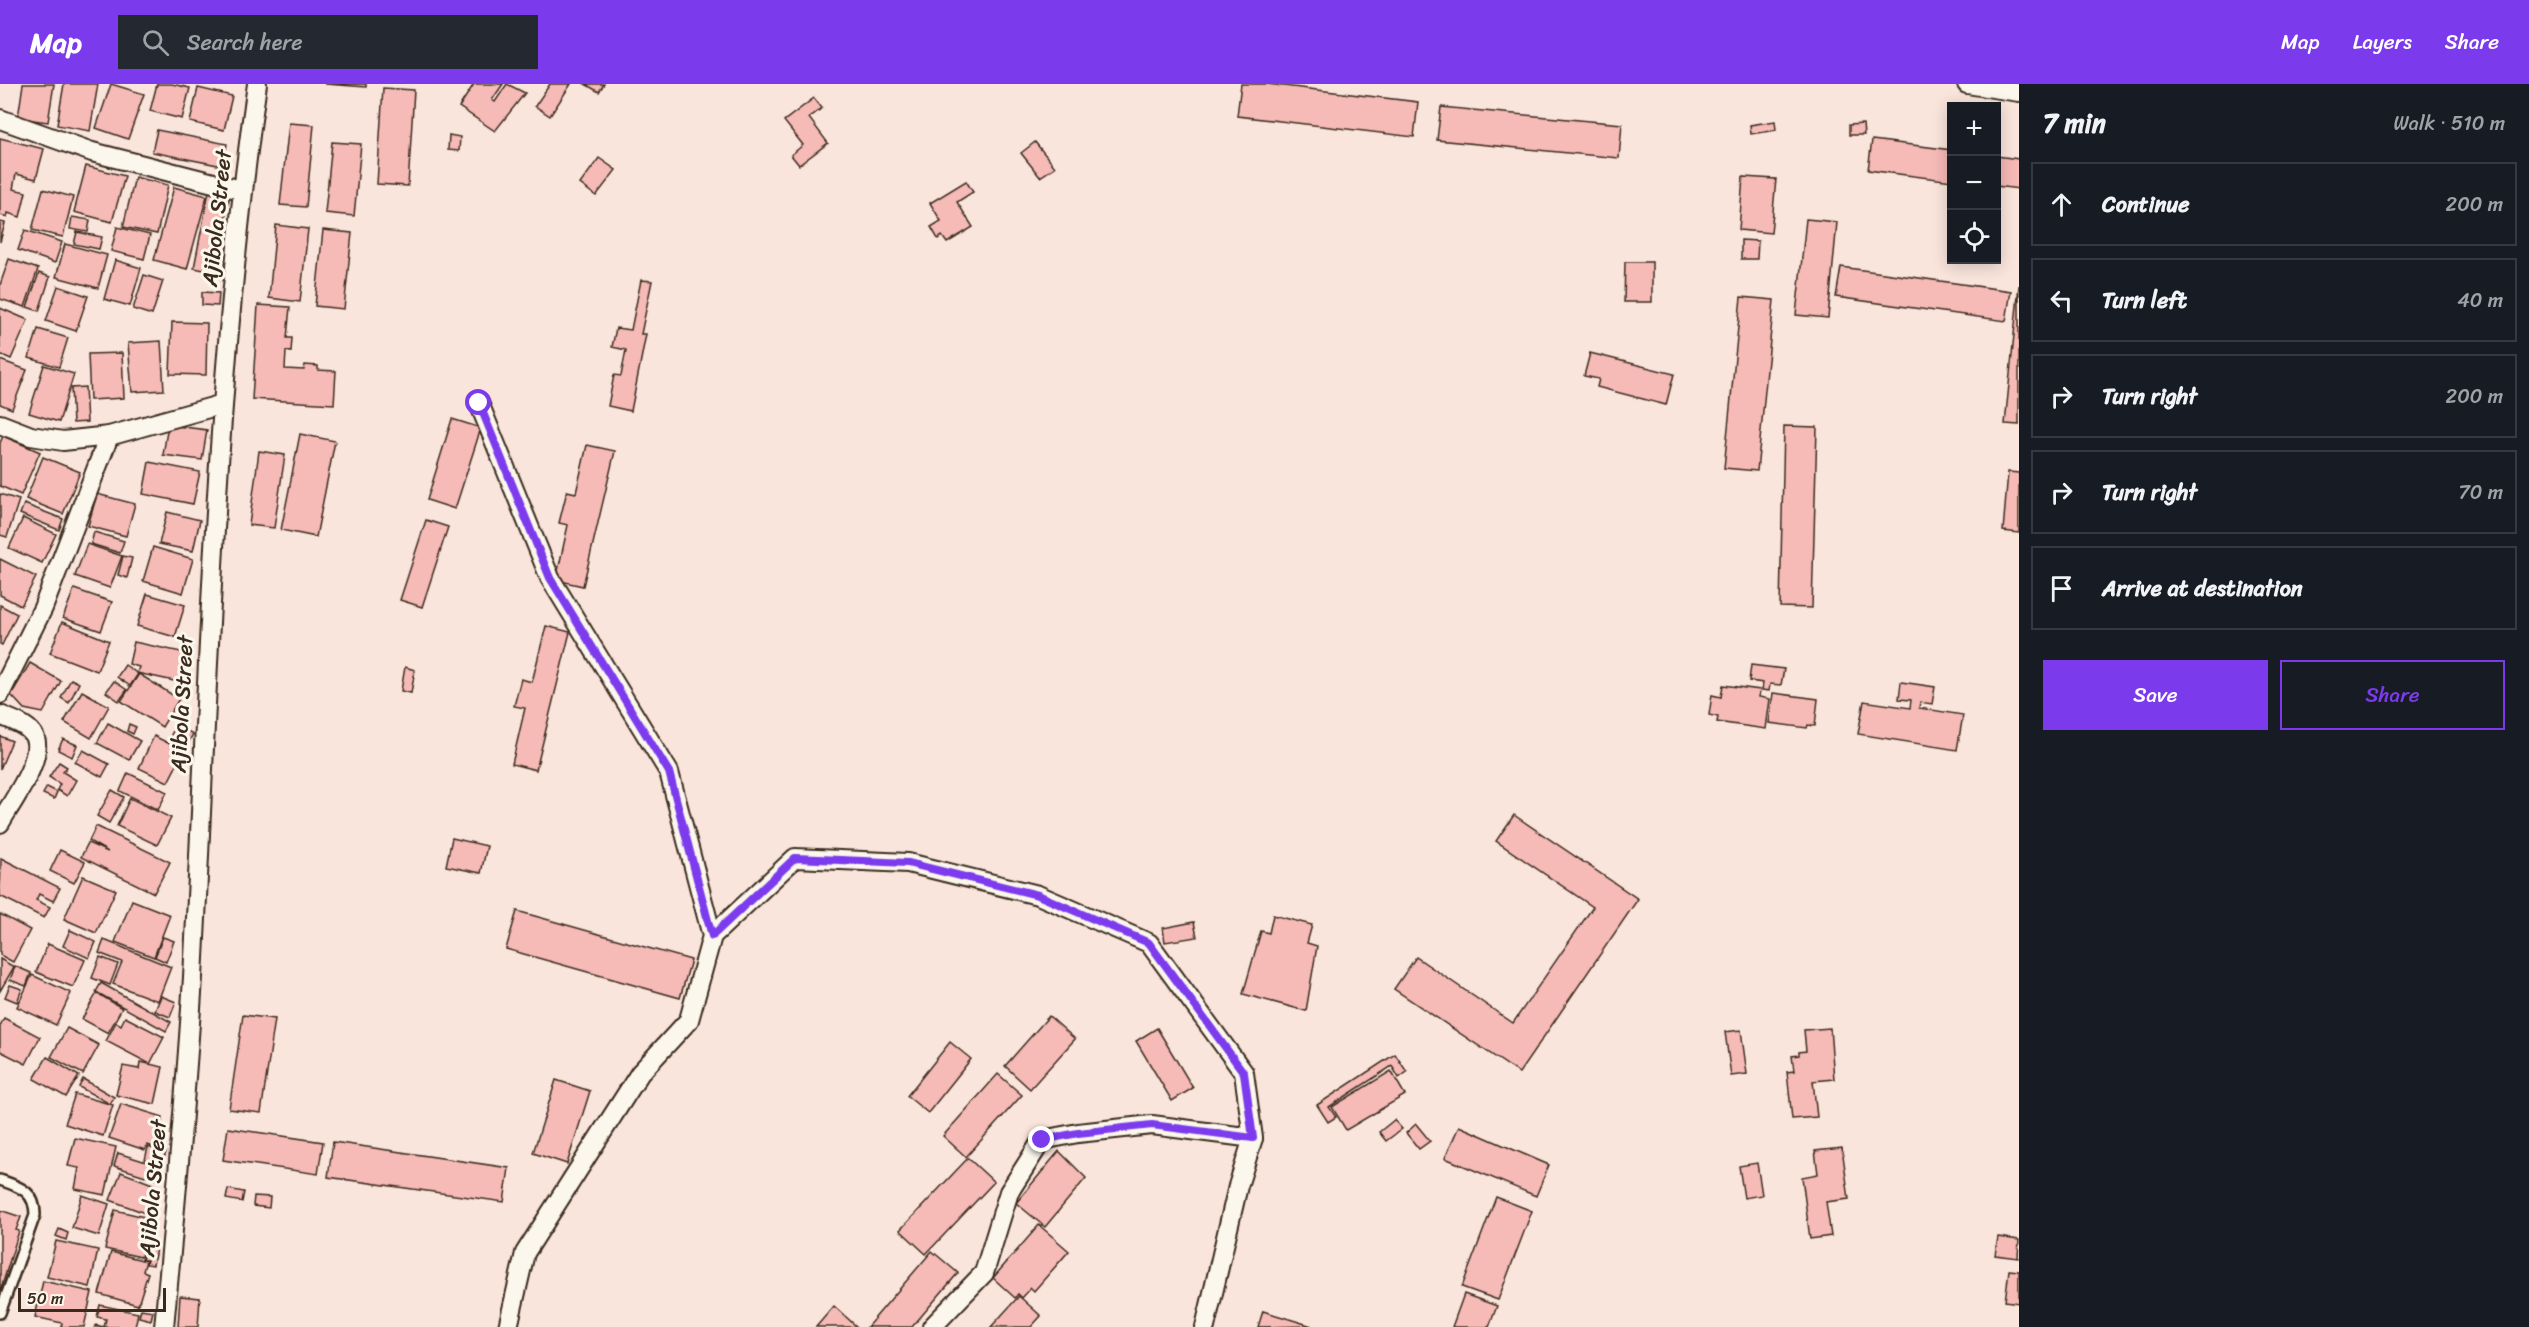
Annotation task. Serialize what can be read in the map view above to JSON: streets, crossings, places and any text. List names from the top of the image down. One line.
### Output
{"streets":{"street":["Ajibola Street"]},"scale_bar":"50 m","page":{"header":"Map","search":"Search here","nav":["Map","Layers","Share"],"heading":["7 min","Walk · 510 m"],"map_buttons":["+","−"],"list":[["Continue","200 m"],["Turn left","40 m"],["Turn right","200 m"],["Turn right","70 m"],"Arrive at destination"],"buttons":["Save","Share"],"scale":"50 m"}}
